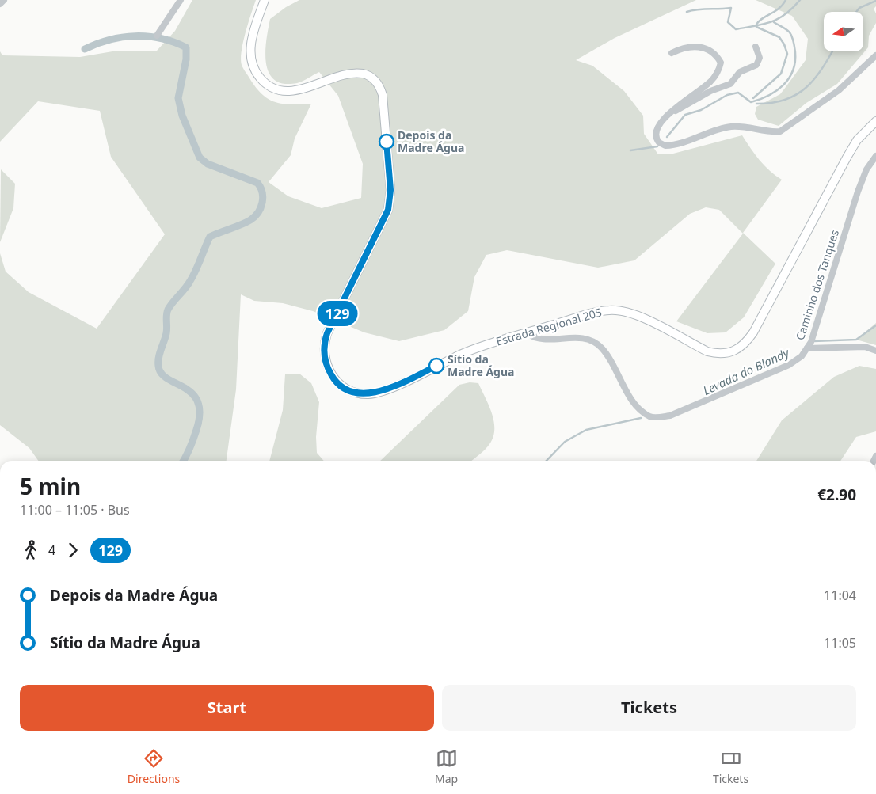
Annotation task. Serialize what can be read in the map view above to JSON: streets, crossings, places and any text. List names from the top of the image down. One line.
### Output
{"streets":{"main road":["Estrada Regional 205"],"street":["Caminho dos Tanques"]},"crossings":[["Caminho dos Tanques","Estrada Regional 205"]],"water":["Levada do Blandy"],"places":["Depois da Madre Água","Sítio da Madre Água"],"lines":["bus line 129"],"north":"left","page":{"on_map":"129","heading":["5 min","11:00 – 11:05 · Bus","€2.90"],"legs":["4","129"],"list":[{"name":"Depois da Madre Água","value":"11:04"},{"name":"Sítio da Madre Água","value":"11:05"}],"buttons":["Start","Tickets"],"tabs":["Directions","Map","Tickets"]}}
